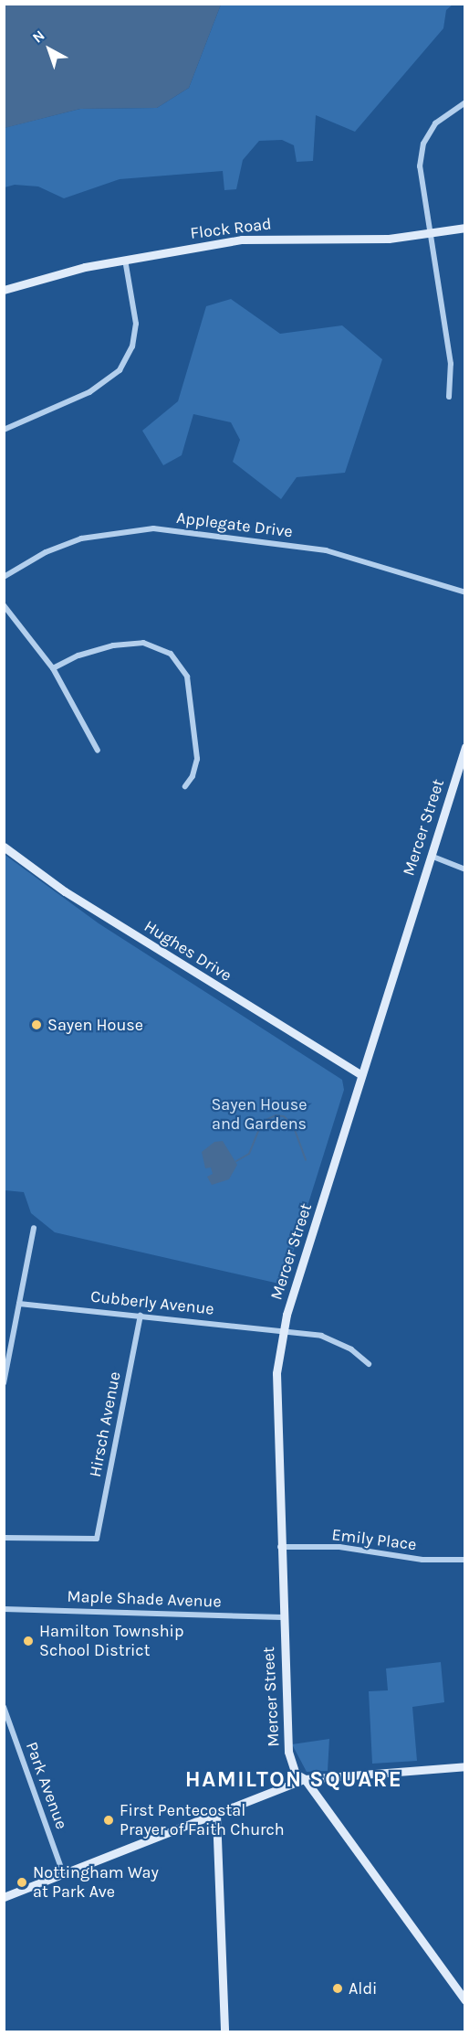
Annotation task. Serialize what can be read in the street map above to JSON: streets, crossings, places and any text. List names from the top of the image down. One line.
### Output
{"streets":{"street":["Flock Road","Applegate Drive","Mercer Street","Hughes Drive","Cubberly Avenue","Hirsch Avenue","Emily Place","Maple Shade Avenue","Park Avenue"]},"crossings":[["Mercer Street","Hughes Drive"],["Mercer Street","Cubberly Avenue"],["Mercer Street","Emily Place"],["Mercer Street","Maple Shade Avenue"],["Cubberly Avenue","Hirsch Avenue"]],"districts":["HAMILTON SQUARE"],"parks":["Sayen House and Gardens"],"places":["Sayen House","Hamilton Township School District","First Pentecostal Prayer of Faith Church","Nottingham Way at Park Ave","Aldi"],"north":"top left"}
